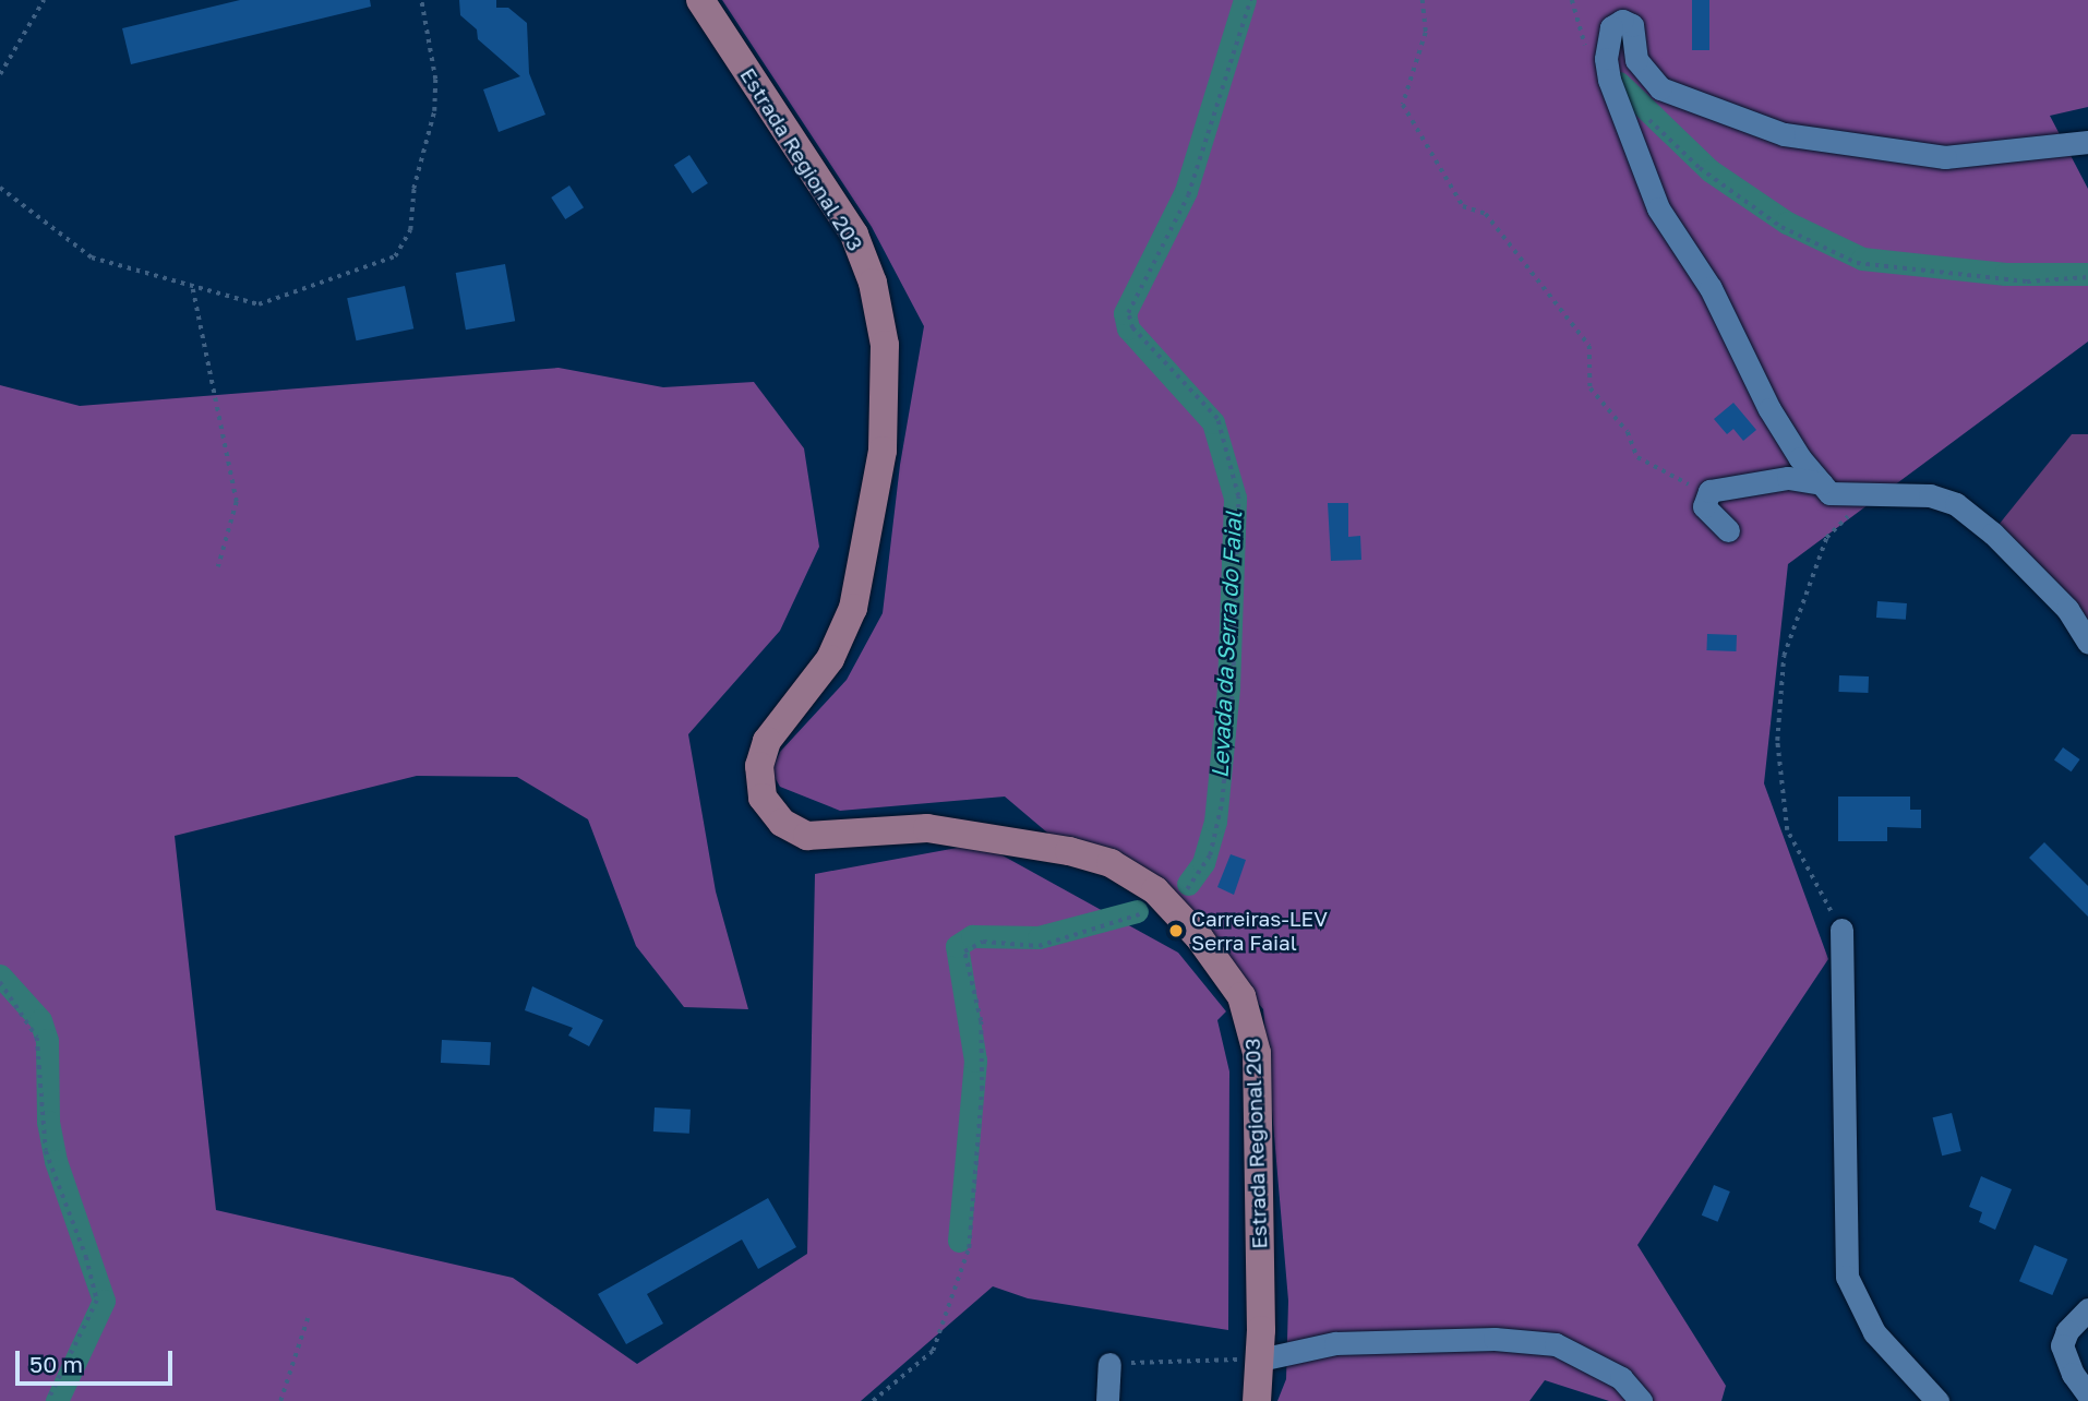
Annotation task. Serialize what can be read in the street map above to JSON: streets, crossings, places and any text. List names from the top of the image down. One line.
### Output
{"streets":{"main road":["Estrada Regional 203"]},"water":["Levada da Serra do Faial"],"places":["Carreiras-LEV Serra Faial"],"scale_bar":"50 m"}
